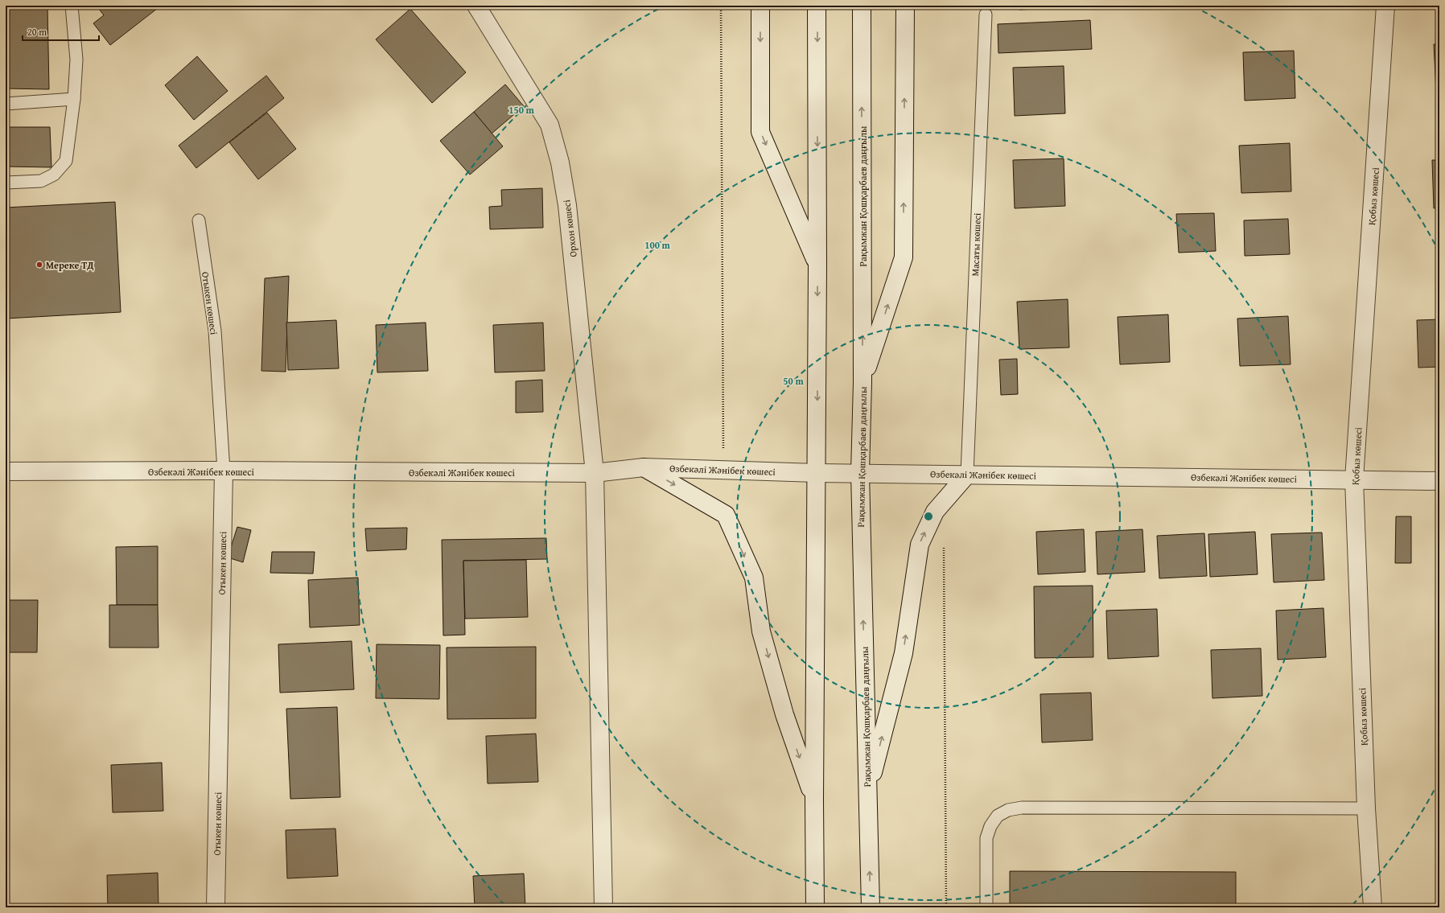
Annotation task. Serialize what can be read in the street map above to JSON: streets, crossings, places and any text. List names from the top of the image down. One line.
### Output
{"streets":{"street":["Рақымжан Қошқарбаев даңғылы","Қобыз көшесі","Орхон көшесі","Отыкен көшесі","Өзбекәлі Жәнібек көшесі"],"lane":["Масаты көшесі"]},"crossings":[["Рақымжан Қошқарбаев даңғылы","Өзбекәлі Жәнібек көшесі"],["Қобыз көшесі","Өзбекәлі Жәнібек көшесі"],["Орхон көшесі","Өзбекәлі Жәнібек көшесі"],["Масаты көшесі","Өзбекәлі Жәнібек көшесі"],["Отыкен көшесі","Өзбекәлі Жәнібек көшесі"]],"places":["Мереке ТД"],"scale_bar":"20 m","rings":["150 m","100 m","50 m"]}
